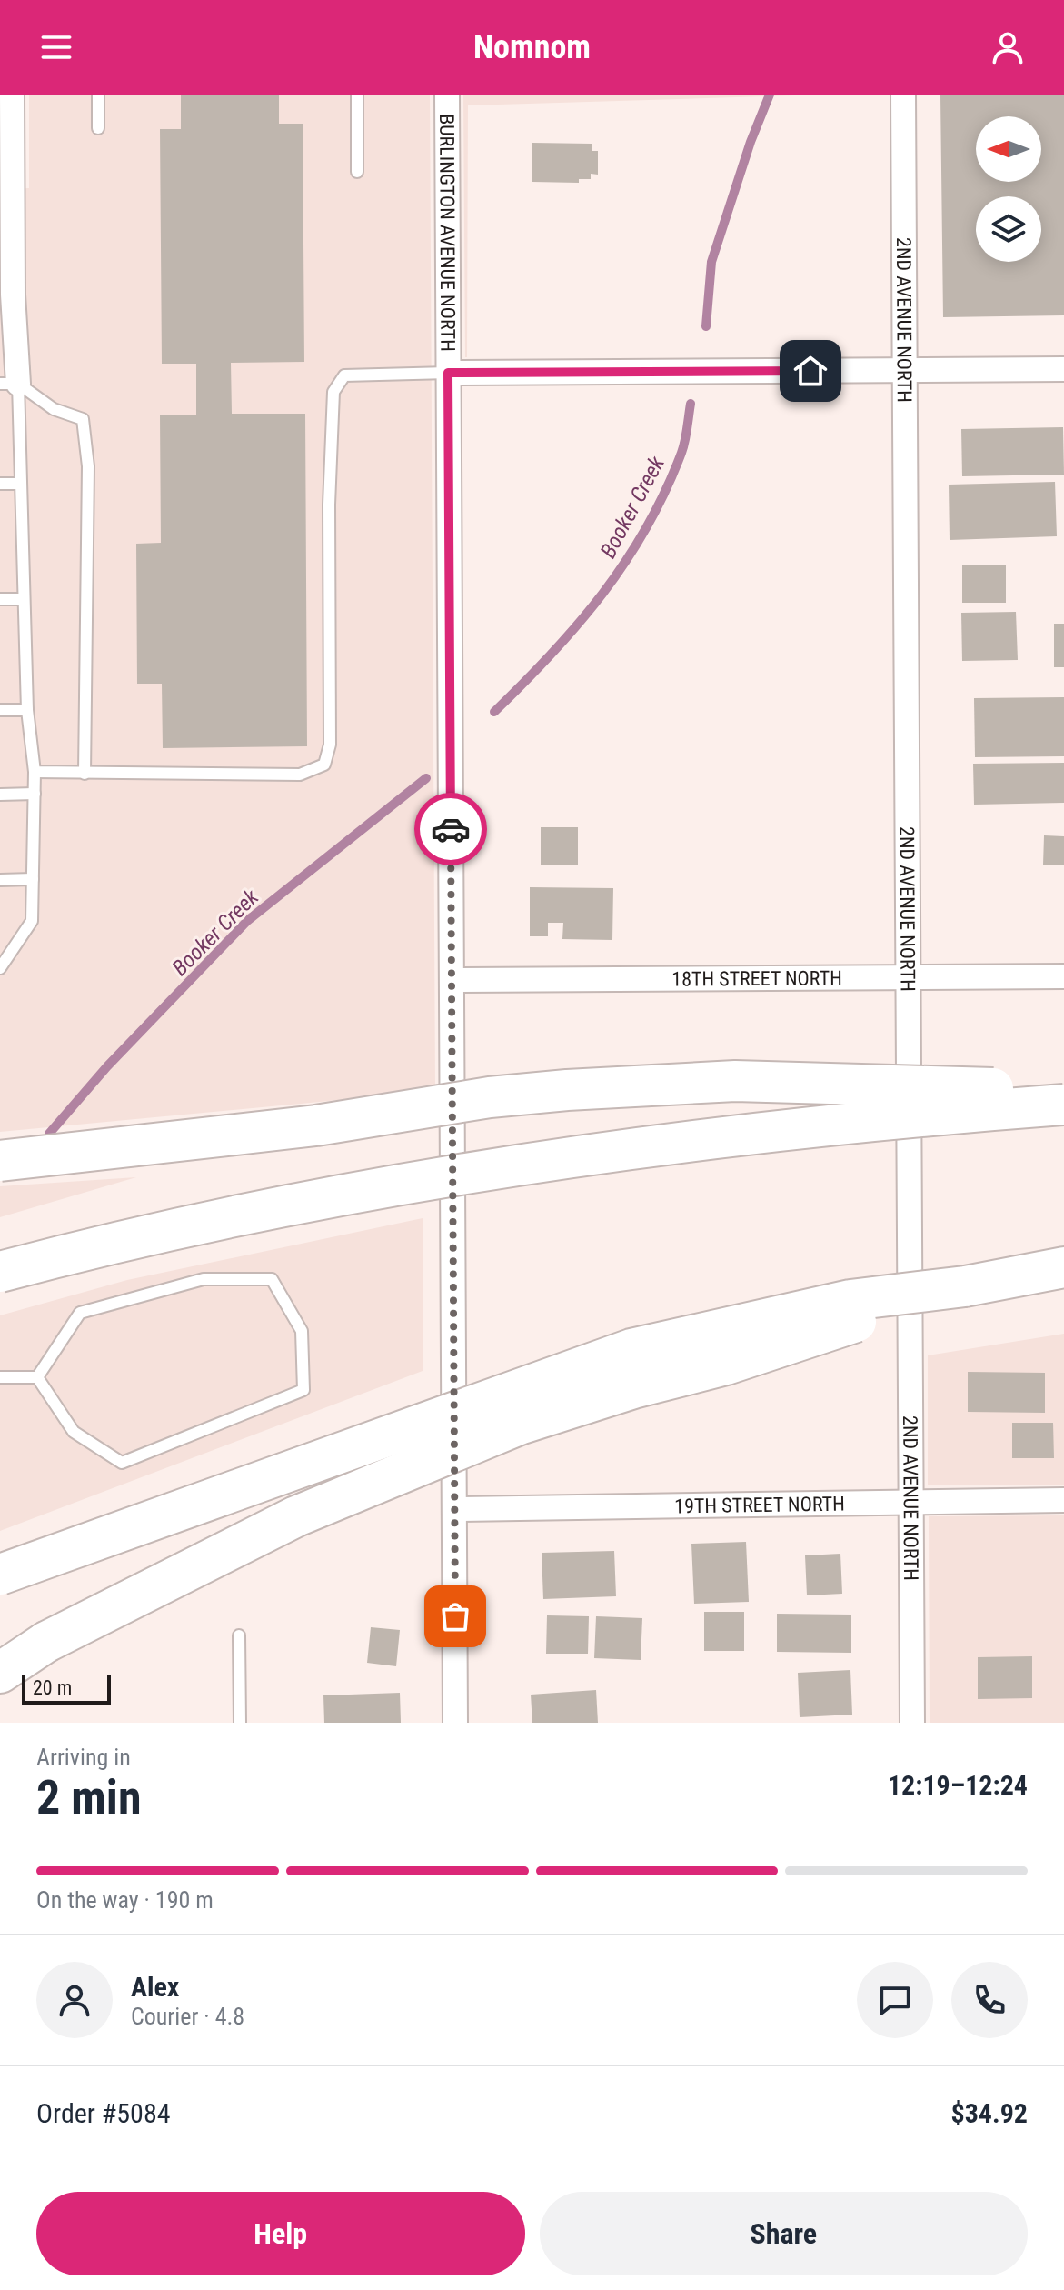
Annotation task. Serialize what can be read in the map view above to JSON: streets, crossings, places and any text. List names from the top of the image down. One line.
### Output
{"streets":{"street":["BURLINGTON AVENUE NORTH","2ND AVENUE NORTH","18TH STREET NORTH","19TH STREET NORTH"]},"crossings":[["BURLINGTON AVENUE NORTH","18TH STREET NORTH"],["BURLINGTON AVENUE NORTH","19TH STREET NORTH"],["2ND AVENUE NORTH","18TH STREET NORTH"],["2ND AVENUE NORTH","19TH STREET NORTH"]],"water":["Booker Creek"],"scale_bar":"20 m","north":"left","page":{"header":"Nomnom","scale":"20 m","heading":["2 min","Arriving in","12:19–12:24"],"panel":["Alex","Courier · 4.8","Order #5084","$34.92"],"bar":"On the way · 190 m","buttons":["Help","Share"]}}
